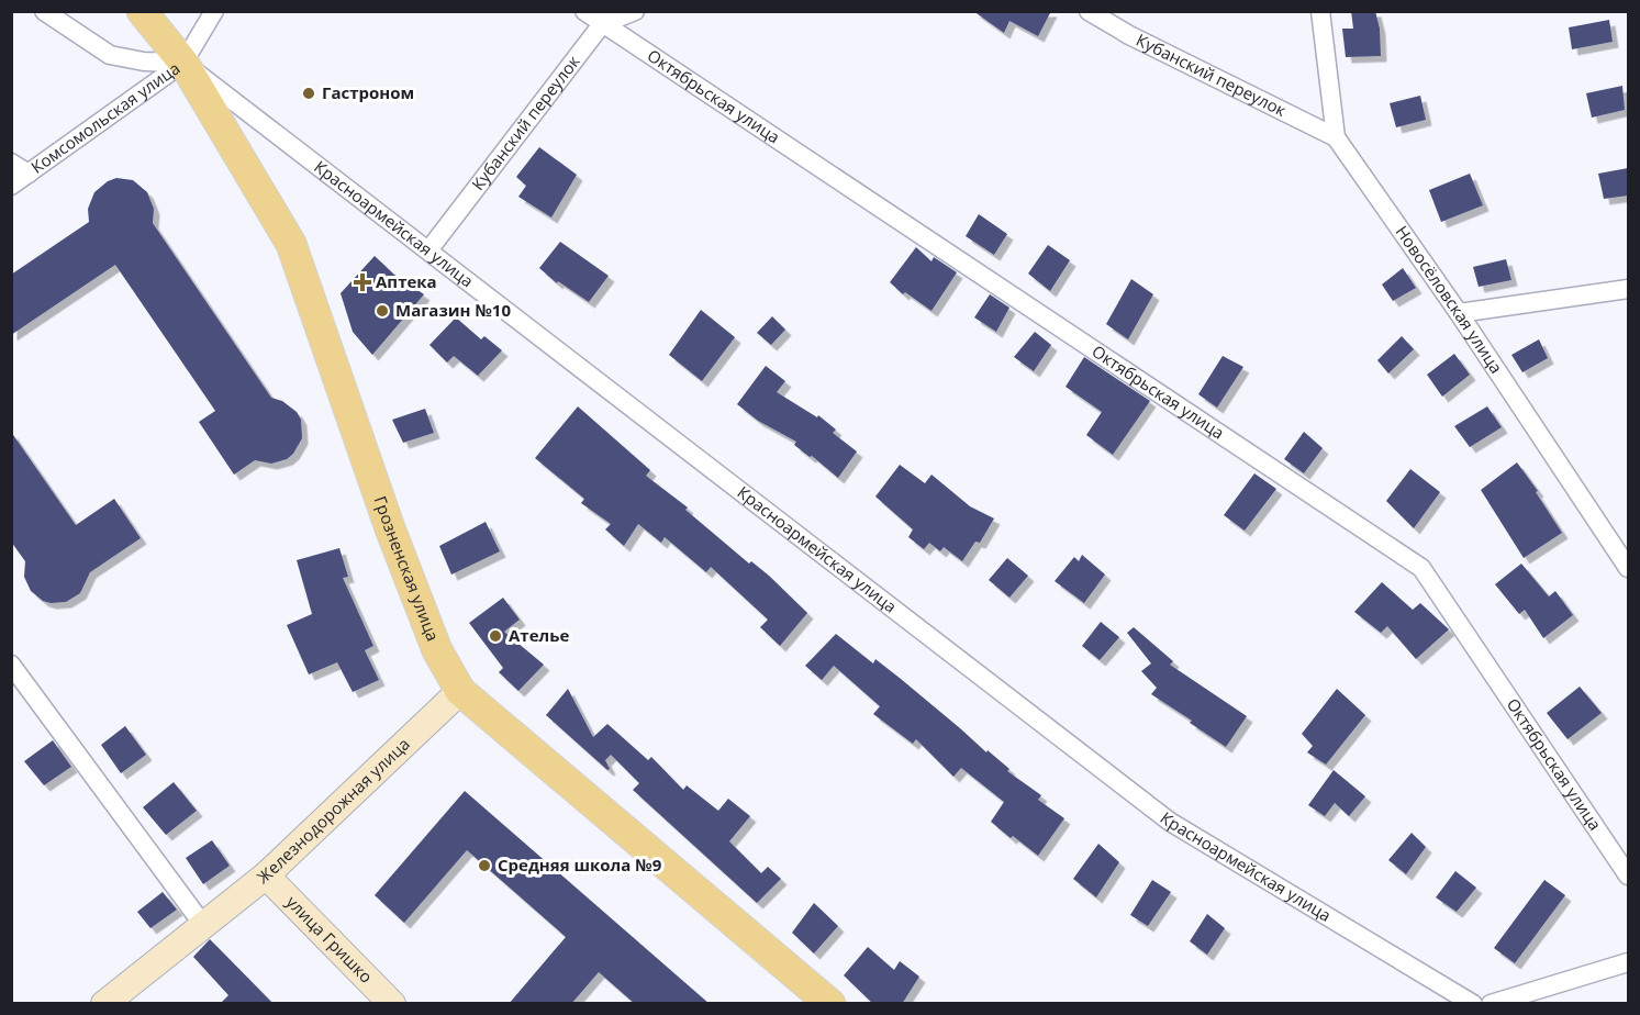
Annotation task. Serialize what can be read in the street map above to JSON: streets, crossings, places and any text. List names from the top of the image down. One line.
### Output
{"streets":{"main road":["Грозненская улица"],"street":["Кубанский переулок","Октябрьская улица","Комсомольская улица","Красноармейская улица","Новосёловская улица","Железнодорожная улица","улица Гришко"]},"crossings":[["Кубанский переулок","Октябрьская улица"],["Кубанский переулок","Красноармейская улица"],["Кубанский переулок","Новосёловская улица"],["Комсомольская улица","Красноармейская улица"],["Комсомольская улица","Грозненская улица"],["Красноармейская улица","Грозненская улица"],["Грозненская улица","Железнодорожная улица"],["Железнодорожная улица","улица Гришко"]],"places":{"other":["Гастроном","Магазин №10","Ателье","Средняя школа №9"],"health":["Аптека"]}}
